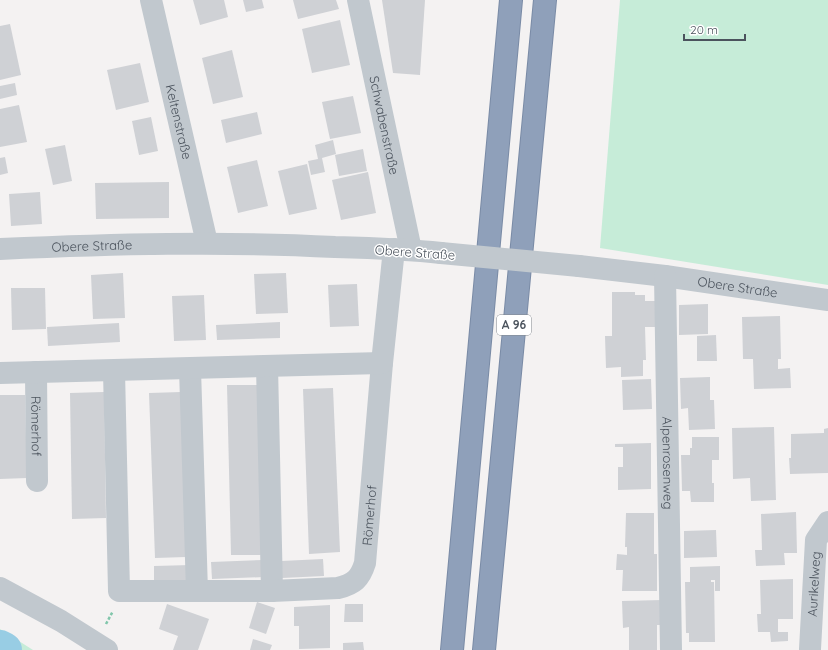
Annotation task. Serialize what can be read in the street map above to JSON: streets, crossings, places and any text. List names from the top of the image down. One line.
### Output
{"streets":{"highway":["A 96"],"street":["Keltenstraße","Schwabenstraße","Obere Straße","Römerhof","Alpenrosenweg","Aurikelweg"]},"crossings":[["Keltenstraße","Obere Straße"],["Schwabenstraße","Obere Straße"],["Schwabenstraße","Römerhof"],["Obere Straße","Römerhof"],["Obere Straße","Alpenrosenweg"]],"scale_bar":"20 m"}
